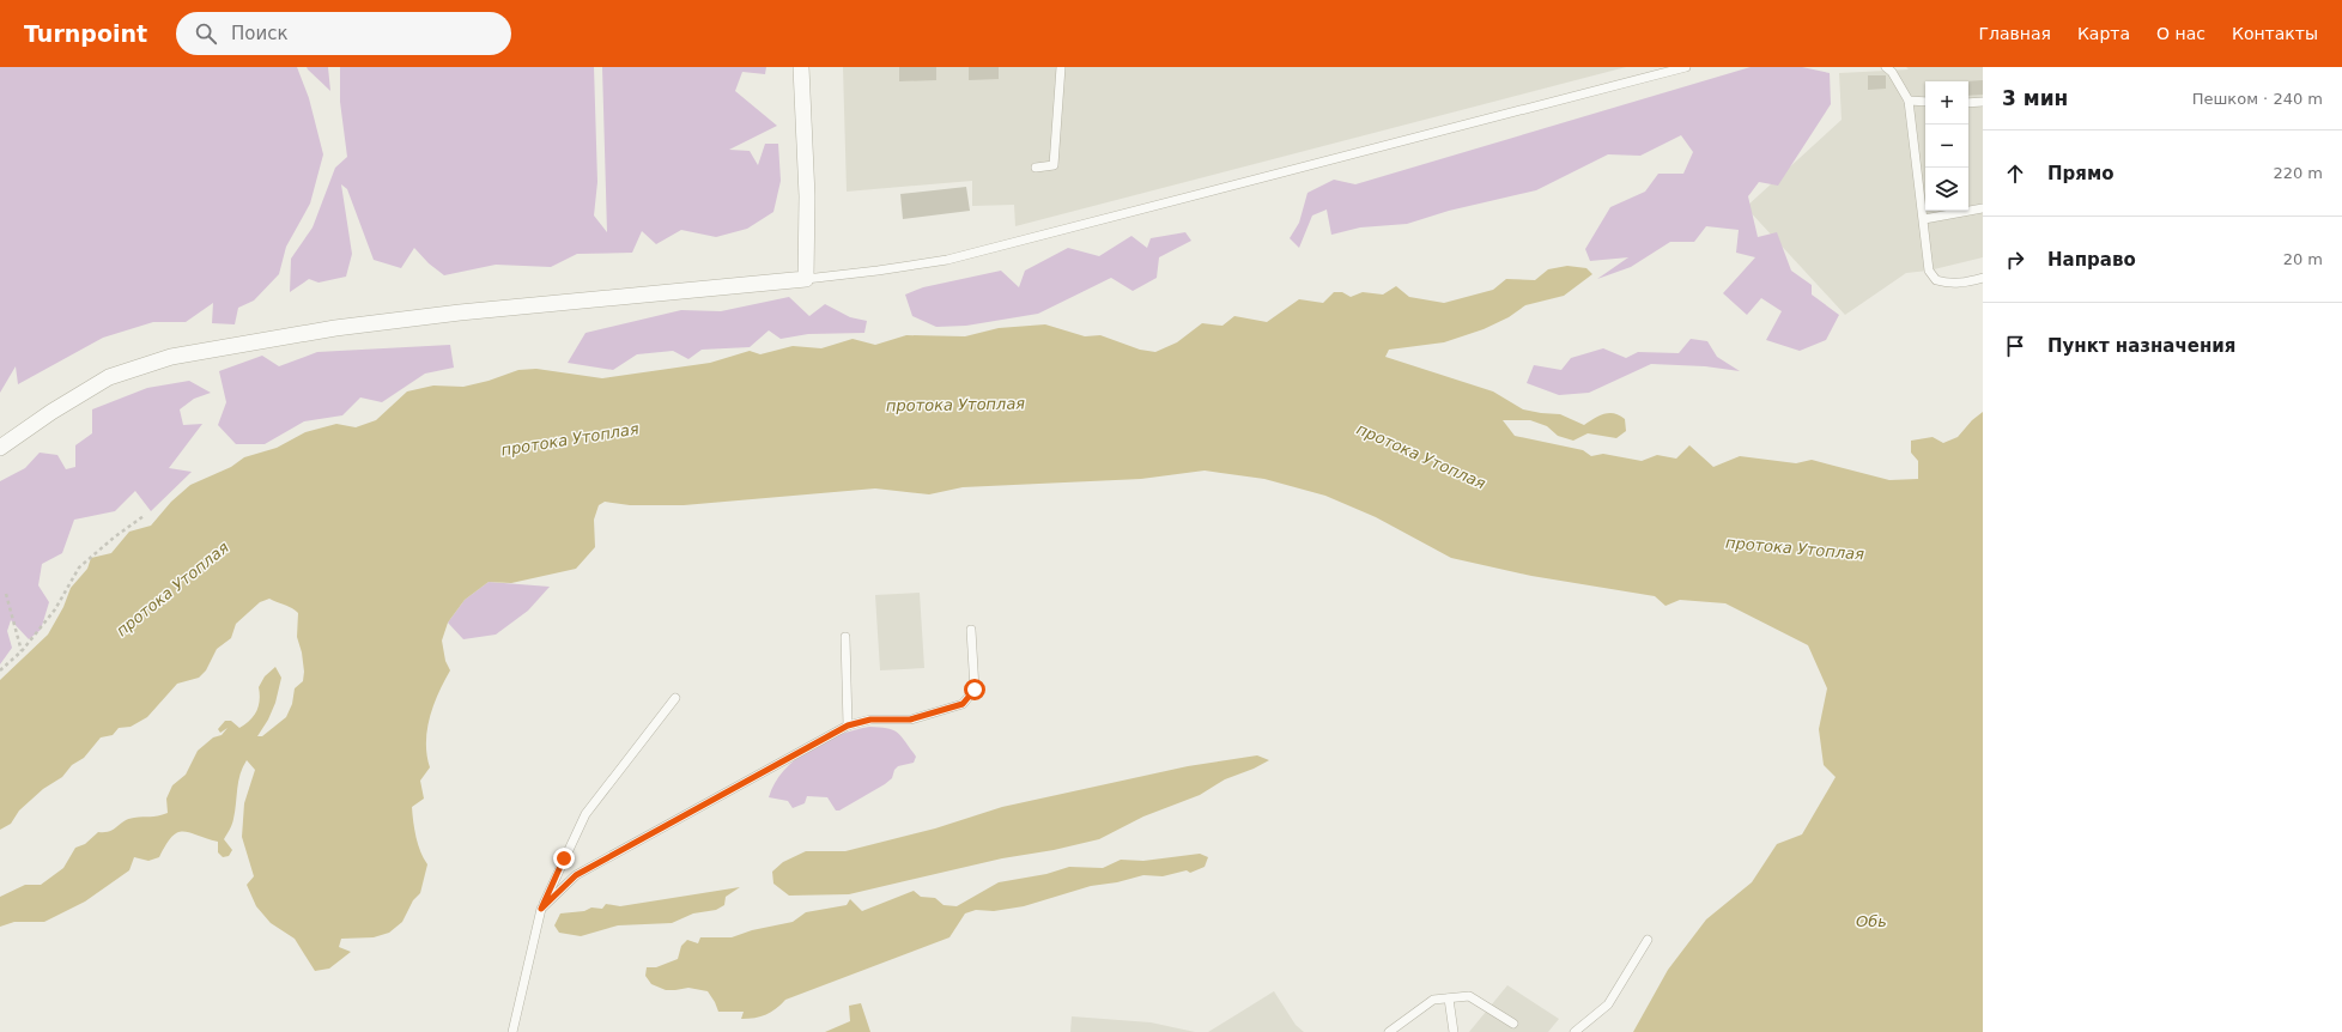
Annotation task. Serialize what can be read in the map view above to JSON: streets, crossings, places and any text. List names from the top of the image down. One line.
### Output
{"water":["протока Утоплая","Обь"],"page":{"header":"Turnpoint","search":"Поиск","nav":["Главная","Карта","О нас","Контакты"],"heading":["3 мин","Пешком · 240 m"],"map_buttons":["+","−"],"list":[["Прямо","220 m"],["Направо","20 m"],"Пункт назначения"]}}
